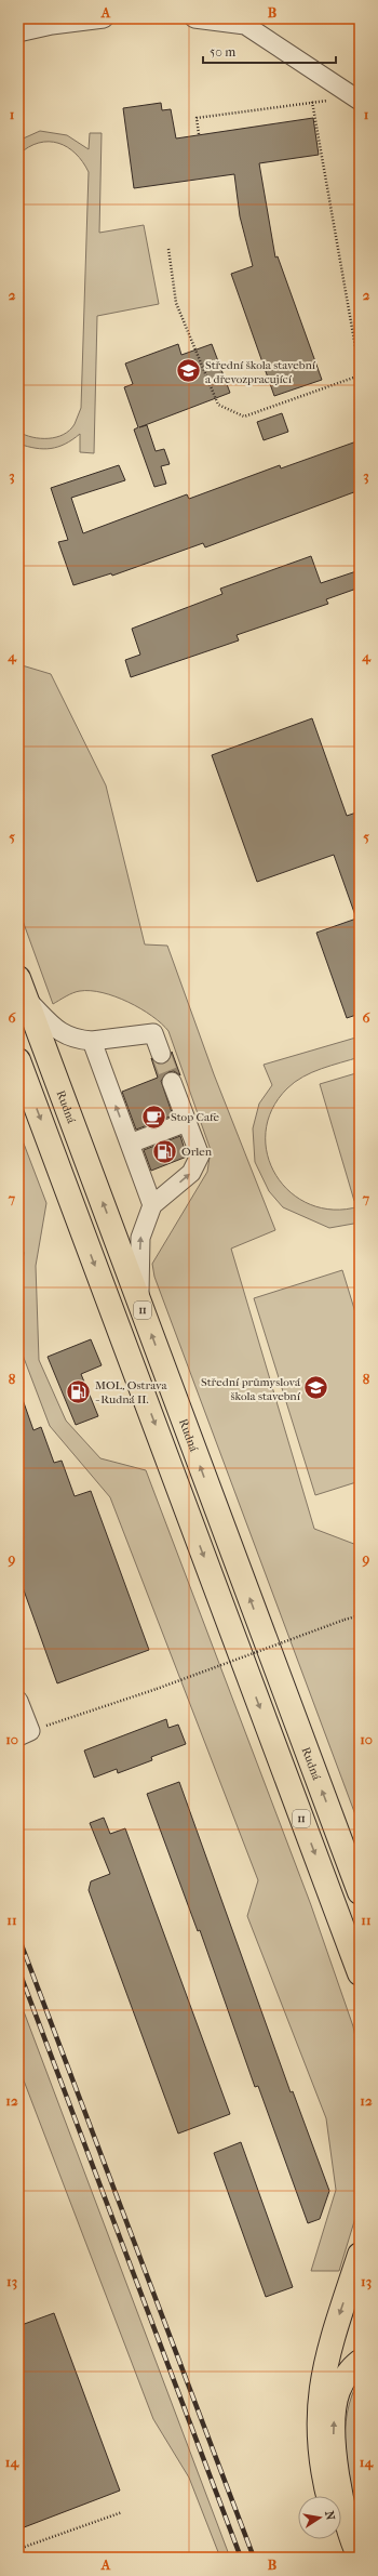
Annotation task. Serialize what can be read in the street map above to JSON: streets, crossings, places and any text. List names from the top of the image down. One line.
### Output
{"streets":{"highway":["Rudná","11"]},"places":{"school or university":["Střední škola stavební a dřevozpracující","Střední průmyslová škola stavební"],"cafe":["Stop Cafe"],"fuel station":["Orlen","MOL, Ostrava - Rudná II."]},"scale_bar":"50 m","north":"right","grid":{"columns":["A","B"],"rows":["1","2","3","4","5","6","7","8","9","10","11","12","13","14"]}}
